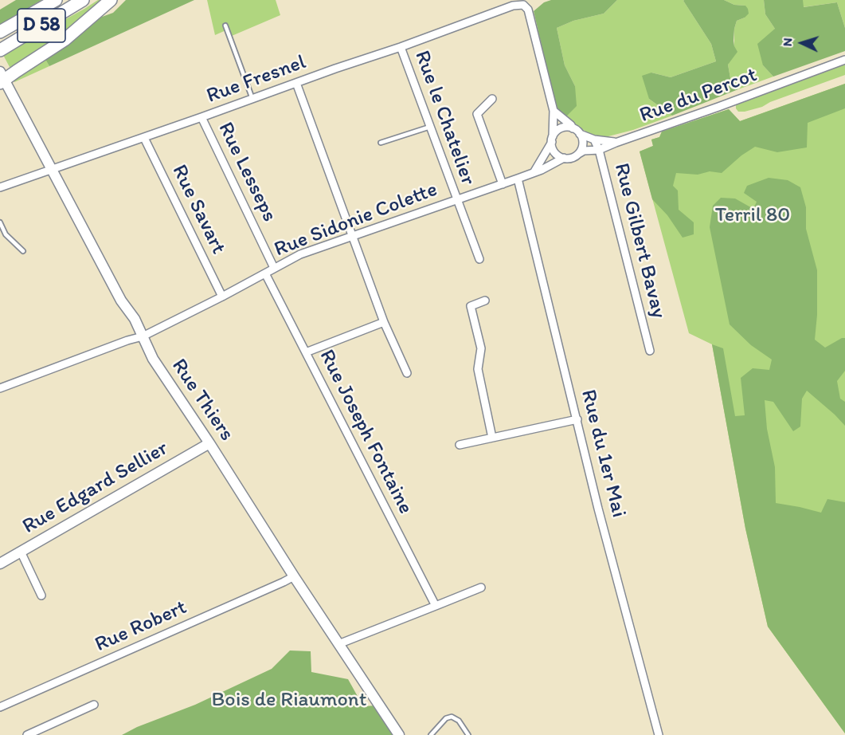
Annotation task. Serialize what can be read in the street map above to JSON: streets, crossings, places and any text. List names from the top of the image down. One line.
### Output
{"streets":{"highway":["D 58"],"street":["Rue Fresnel","Rue du Percot","Rue le Chatelier","Rue Lesseps","Rue Savart","Rue Sidonie Colette","Rue Gilbert Bavay","Rue Thiers","Rue Joseph Fontaine","Rue du 1er Mai","Rue Edgard Sellier","Rue Robert"]},"crossings":[["Rue Fresnel","Rue le Chatelier"],["Rue Fresnel","Rue Lesseps"],["Rue Fresnel","Rue Savart"],["Rue Fresnel","Rue Thiers"],["Rue du Percot","Rue Sidonie Colette"],["Rue du Percot","Rue Gilbert Bavay"],["Rue le Chatelier","Rue Sidonie Colette"],["Rue Lesseps","Rue Sidonie Colette"],["Rue Savart","Rue Sidonie Colette"],["Rue Sidonie Colette","Rue Thiers"],["Rue Sidonie Colette","Rue Joseph Fontaine"],["Rue Sidonie Colette","Rue du 1er Mai"],["Rue Thiers","Rue Edgard Sellier"],["Rue Thiers","Rue Robert"]],"parks":["Terril 80","Bois de Riaumont"],"north":"left"}
